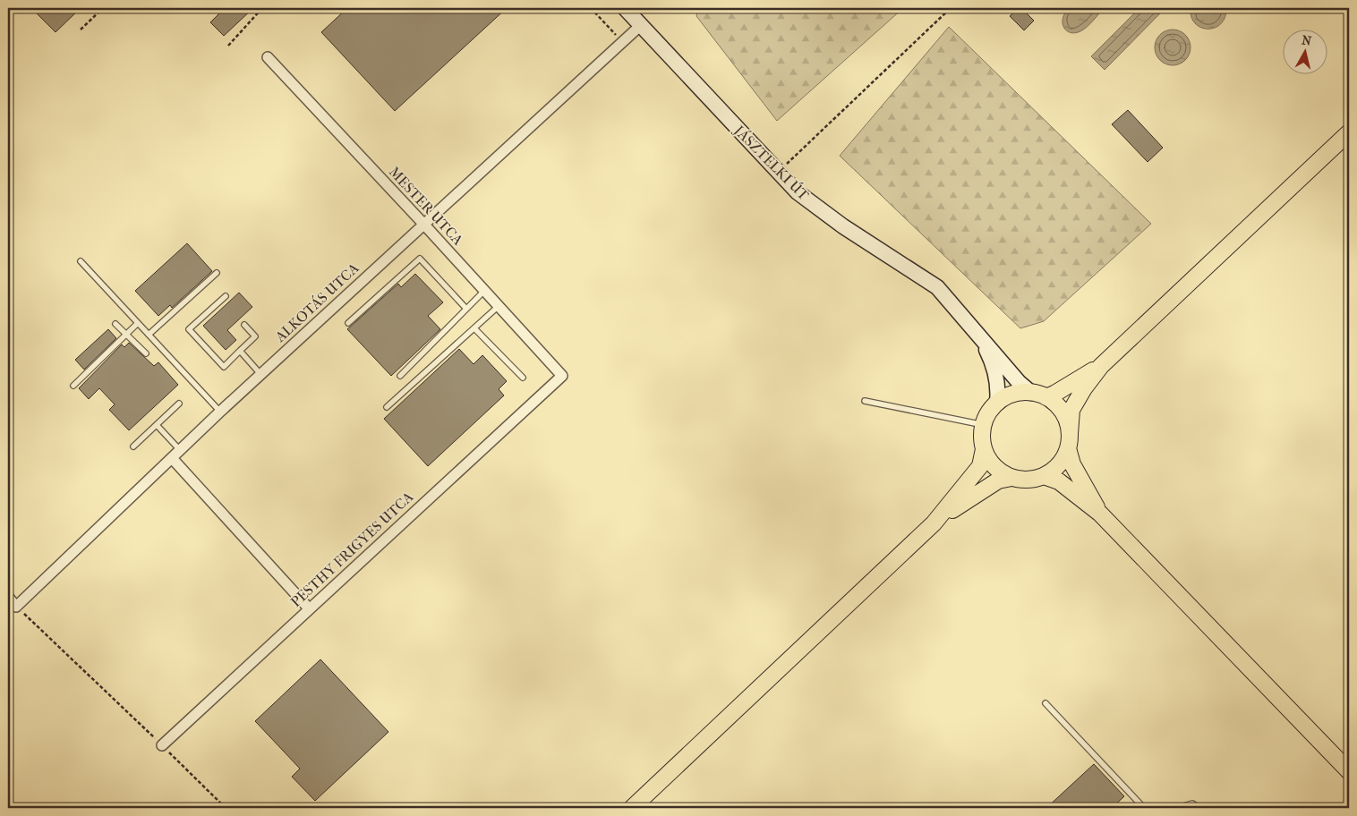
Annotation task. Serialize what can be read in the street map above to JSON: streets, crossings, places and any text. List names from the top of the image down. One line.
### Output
{"streets":{"street":["JÁSZTELKI ÚT","MESTER UTCA","ALKOTÁS UTCA","PESTHY FRIGYES UTCA"]},"crossings":[["JÁSZTELKI ÚT","ALKOTÁS UTCA"],["MESTER UTCA","ALKOTÁS UTCA"],["MESTER UTCA","PESTHY FRIGYES UTCA"]],"north":"top"}
